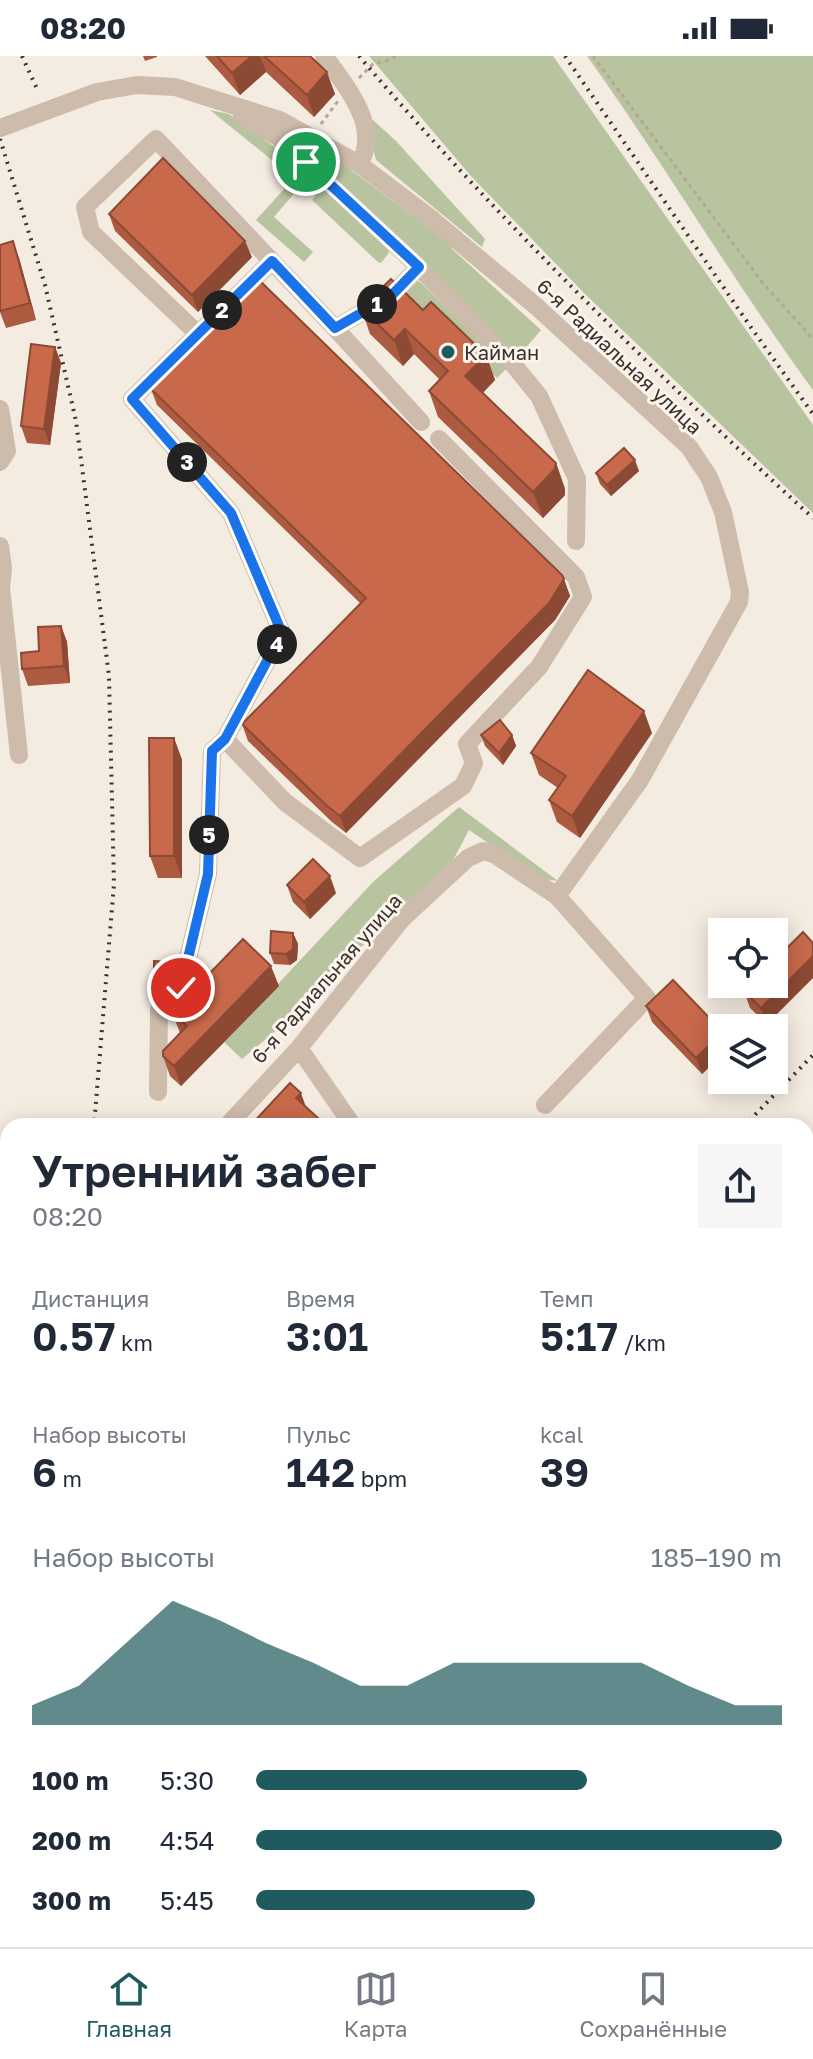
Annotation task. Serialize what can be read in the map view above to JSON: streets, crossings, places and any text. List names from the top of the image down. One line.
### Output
{"streets":{"street":["6-я Радиальная улица"]},"places":["Кайман"],"page":{"status":"08:20","pins":["1","2","3","4","5"],"heading":["Утренний забег","08:20"],"stats":[["Дистанция","0.57 km"],["Время","3:01"],["Темп","5:17 /km"],["Набор высоты","6 m"],["Пульс","142 bpm"],["kcal","39"]],"chart":["Набор высоты","185–190 m"],"list":[{"name":"100 m","note":"5:30"},{"name":"200 m","note":"4:54"},{"name":"300 m","note":"5:45"}],"tabs":["Главная","Карта","Сохранённые"]}}
